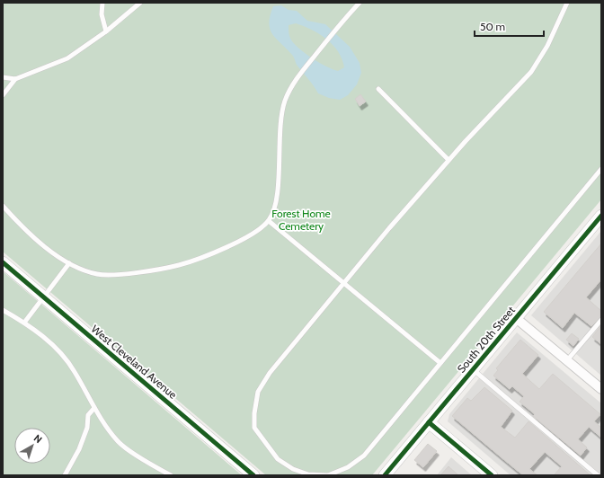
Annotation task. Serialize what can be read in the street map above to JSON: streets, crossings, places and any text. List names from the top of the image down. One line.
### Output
{"streets":{"street":["South 20th Street","West Cleveland Avenue"]},"parks":["Forest Home Cemetery"],"scale_bar":"50 m","north":"top right"}
